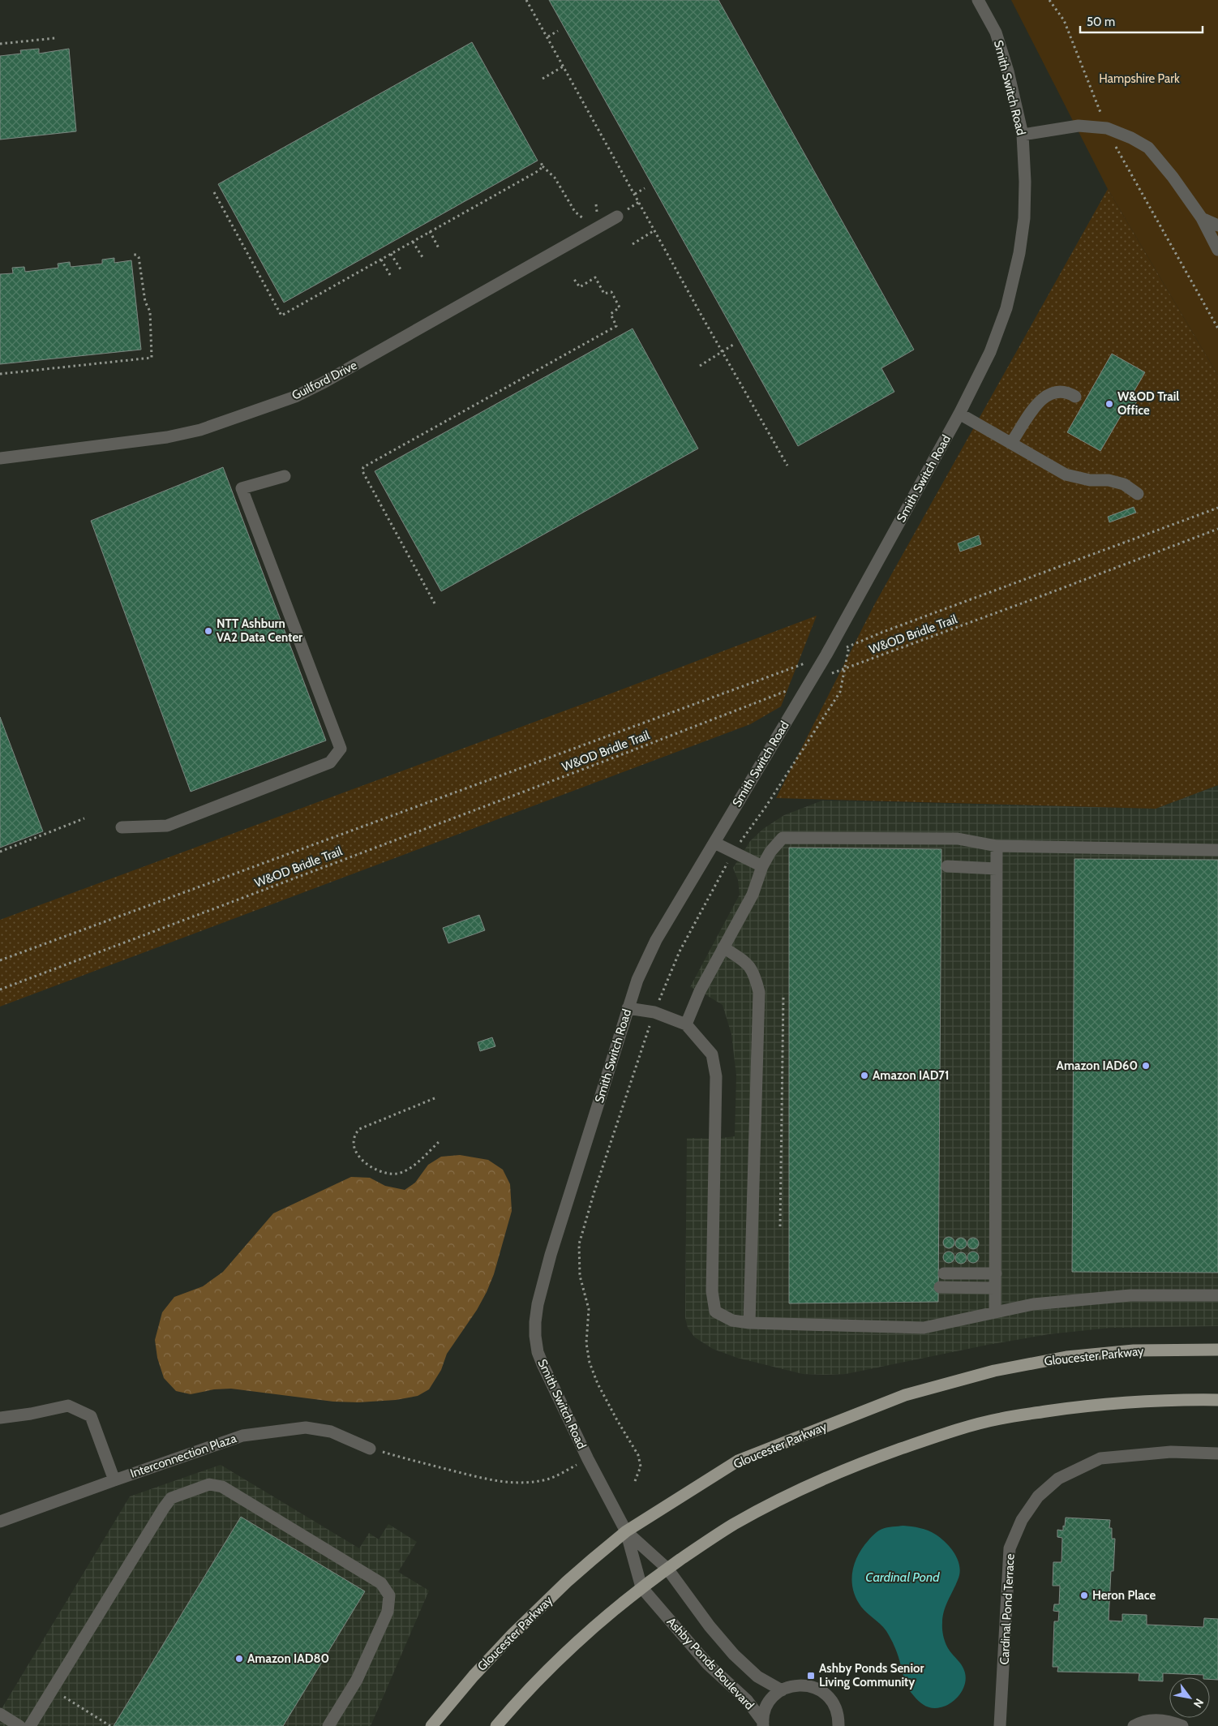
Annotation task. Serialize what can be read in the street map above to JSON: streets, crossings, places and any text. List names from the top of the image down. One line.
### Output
{"streets":{"main road":["Gloucester Parkway"],"street":["Smith Switch Road","Guilford Drive","Interconnection Plaza","Cardinal Pond Terrace","Ashby Ponds Boulevard"],"path":["W&OD Bridle Trail"]},"crossings":[["Smith Switch Road","W&OD Bridle Trail"],["Smith Switch Road","Gloucester Parkway"],["Smith Switch Road","Ashby Ponds Boulevard"]],"water":["Cardinal Pond"],"parks":["Hampshire Park"],"places":{"other":["W&OD Trail Office","NTT Ashburn VA2 Data Center","Amazon IAD60","Amazon IAD71","Heron Place","Amazon IAD80"],"transit":["Ashby Ponds Senior Living Community"]},"scale_bar":"50 m","north":"bottom right"}
